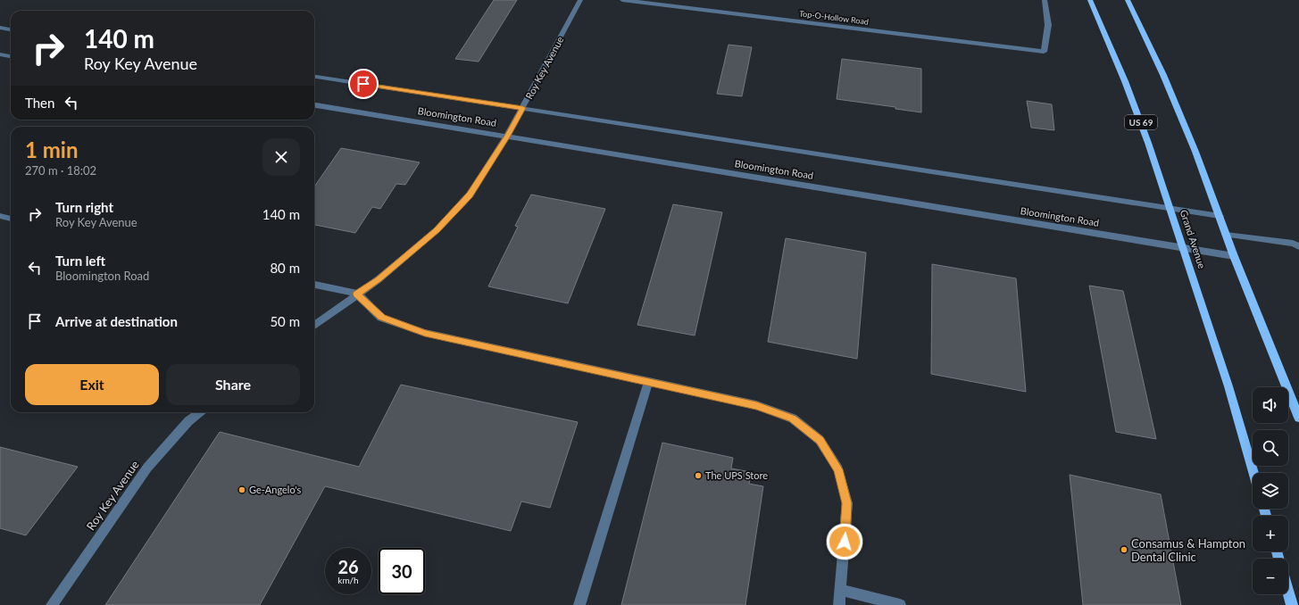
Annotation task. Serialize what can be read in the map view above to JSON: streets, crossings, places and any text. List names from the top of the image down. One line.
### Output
{"streets":{"main road":["US 69","Grand Avenue"],"street":["Top-O-Hollow Road","Roy Key Avenue","Bloomington Road"]},"crossings":[["Roy Key Avenue","Bloomington Road"],["Bloomington Road","Grand Avenue"]],"places":["The UPS Store","Ge-Angelo's","Consamus & Hampton Dental Clinic"],"page":{"turn":["140 m","Roy Key Avenue"],"then":"Then","heading":["1 min","270 m · 18:02"],"list":[{"name":"Turn right","note":"Roy Key Avenue","value":"140 m"},{"name":"Turn left","note":"Bloomington Road","value":"80 m"},{"name":"Arrive at destination","value":"50 m"}],"buttons":["Exit","Share"],"map_buttons":["+","−"],"speed":"26 km/h","limit":"30"}}
